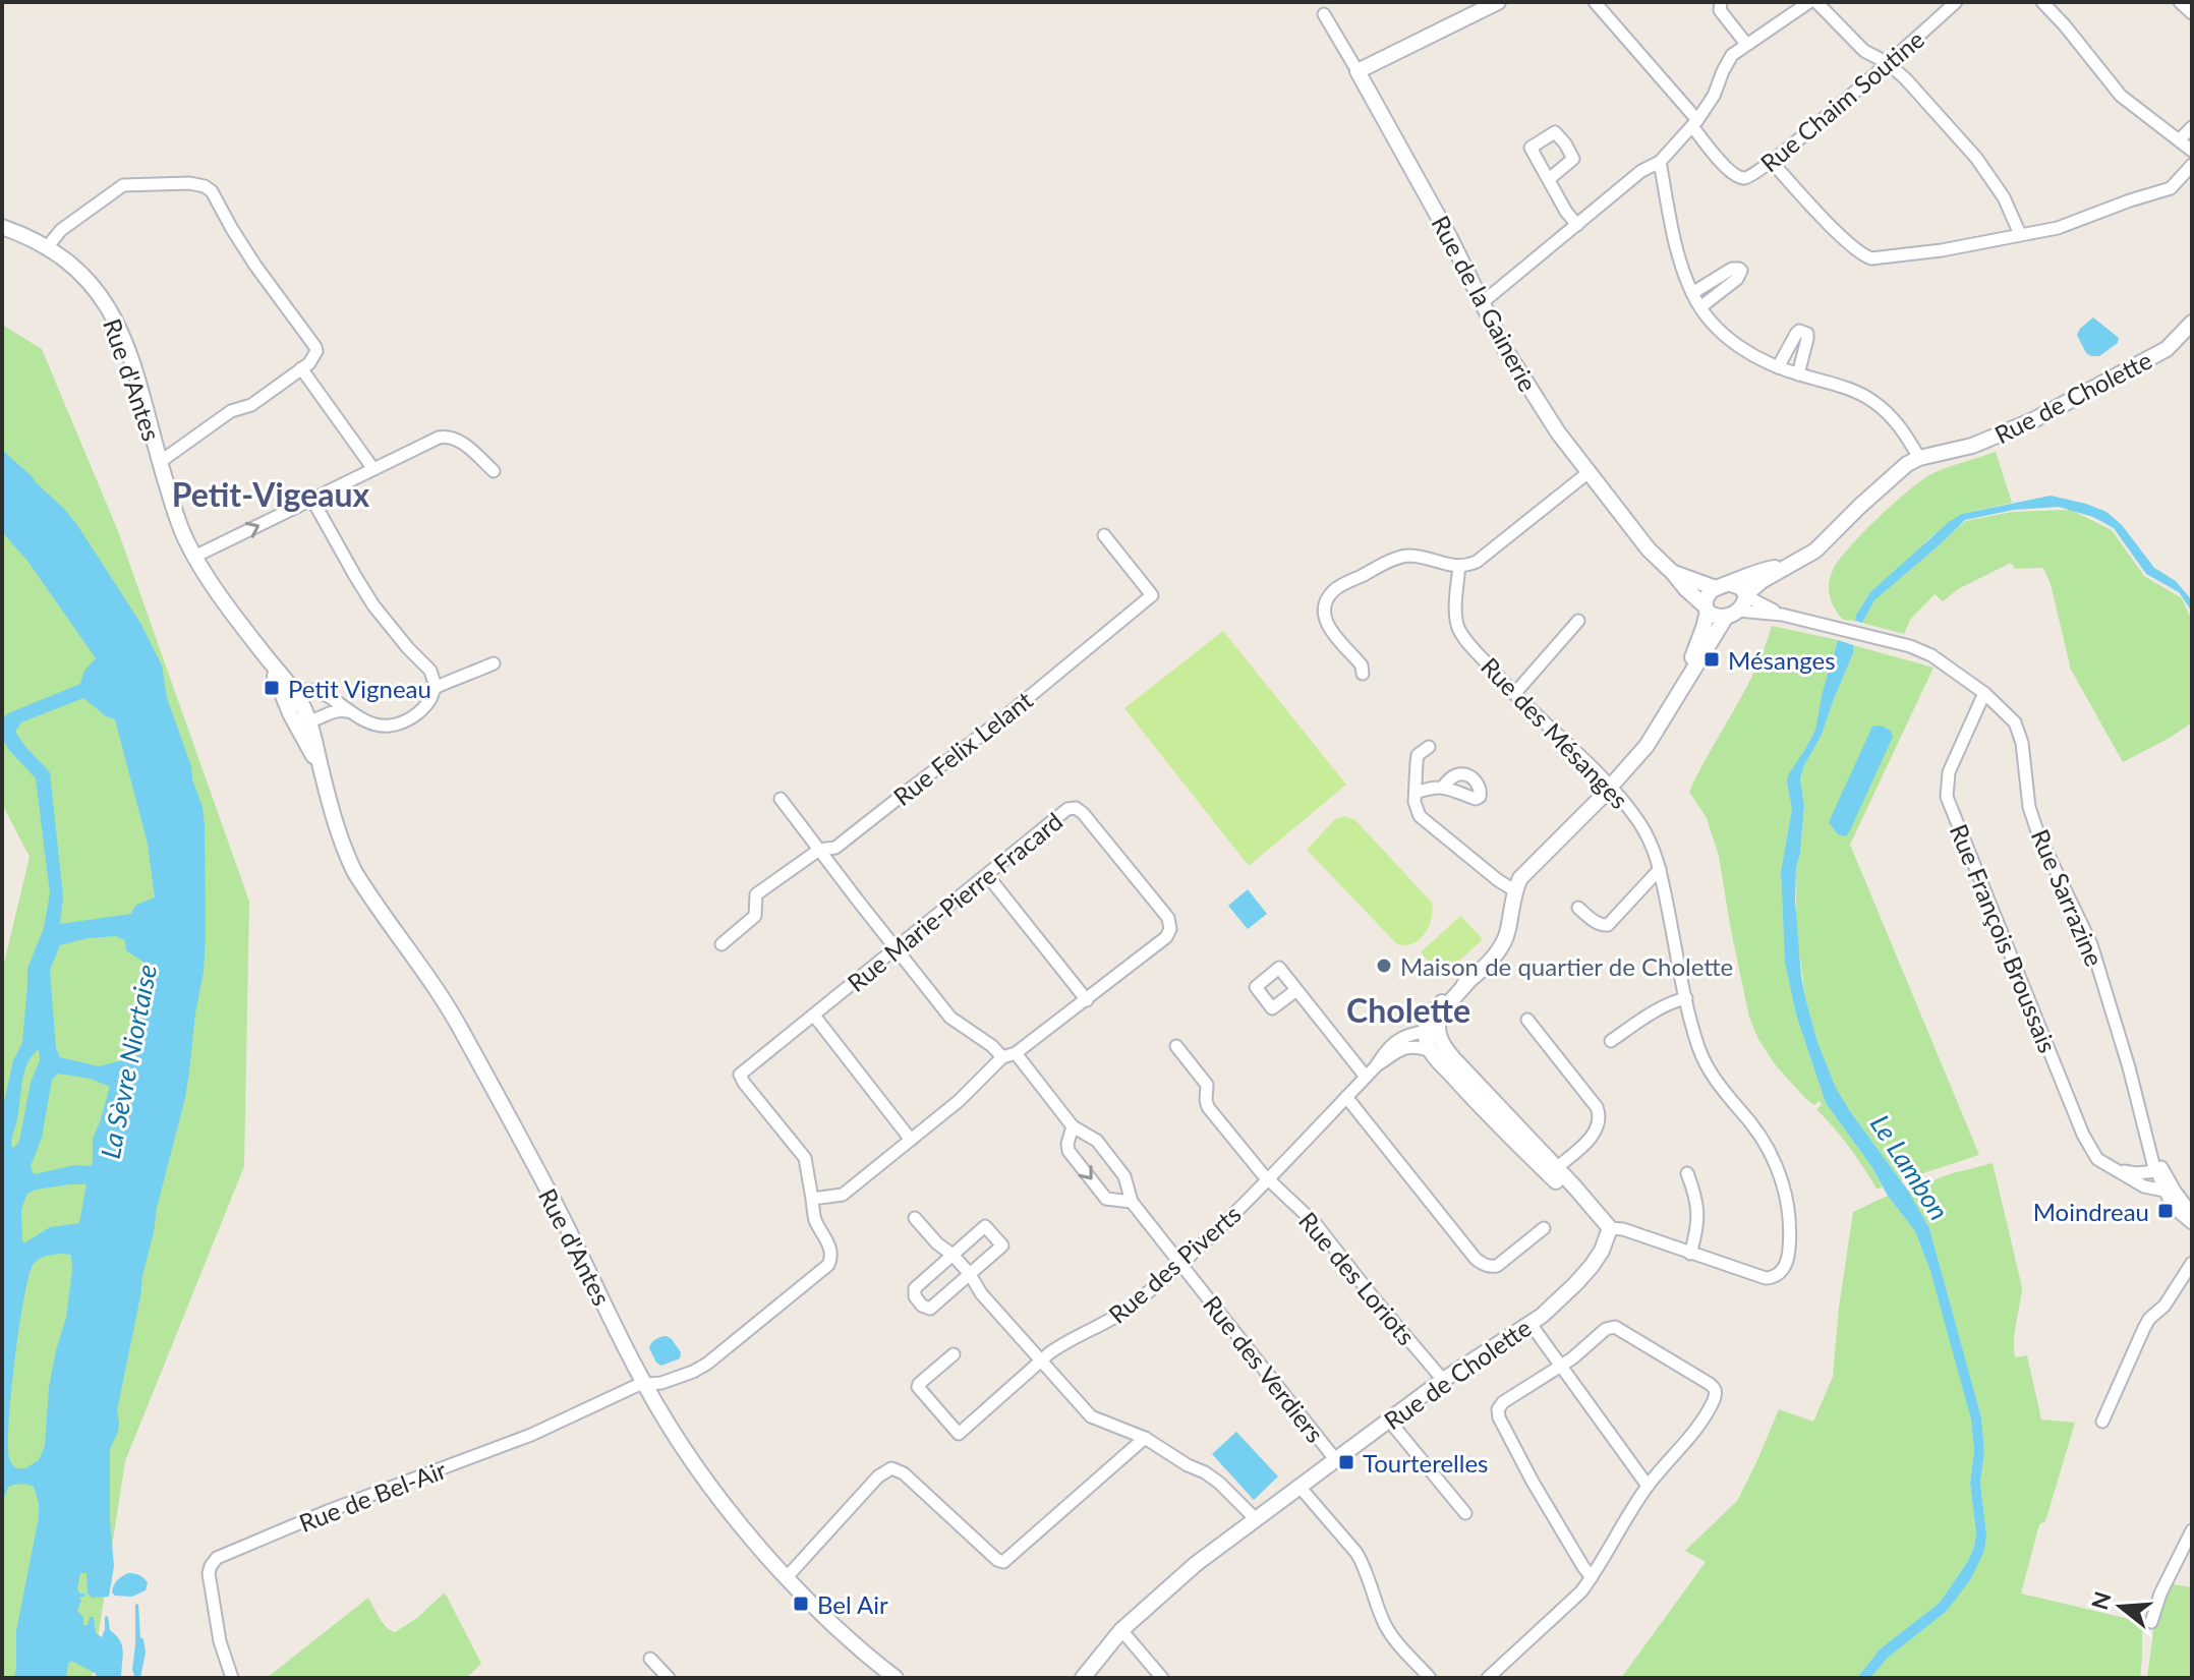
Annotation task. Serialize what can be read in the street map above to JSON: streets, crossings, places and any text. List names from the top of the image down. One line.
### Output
{"streets":{"street":["Rue Chaim Soutine","Rue de la Gainerie","Rue d'Antes","Rue de Cholette","Rue des Mésanges","Rue Felix Lelant","Rue Sarrazine","Rue Marie-Pierre Fracard","Rue François Broussais","Rue des Piverts","Rue des Loriots","Rue des Verdiers","Rue de Bel-Air"]},"crossings":[["Rue de la Gainerie","Rue de Cholette"],["Rue de la Gainerie","Rue Sarrazine"],["Rue d'Antes","Rue de Bel-Air"],["Rue de Cholette","Rue des Mésanges"],["Rue de Cholette","Rue Sarrazine"],["Rue de Cholette","Rue des Loriots"],["Rue de Cholette","Rue des Verdiers"],["Rue Sarrazine","Rue François Broussais"],["Rue Marie-Pierre Fracard","Rue des Verdiers"],["Rue Marie-Pierre Fracard","Rue de Bel-Air"],["Rue des Piverts","Rue des Loriots"],["Rue des Piverts","Rue des Verdiers"]],"districts":["Petit-Vigeaux","Cholette"],"water":["La Sèvre Niortaise","Le Lambon"],"places":{"transit":["Mésanges","Petit Vigneau","Moindreau","Tourterelles","Bel Air"],"other":["Maison de quartier de Cholette"]},"north":"left"}
